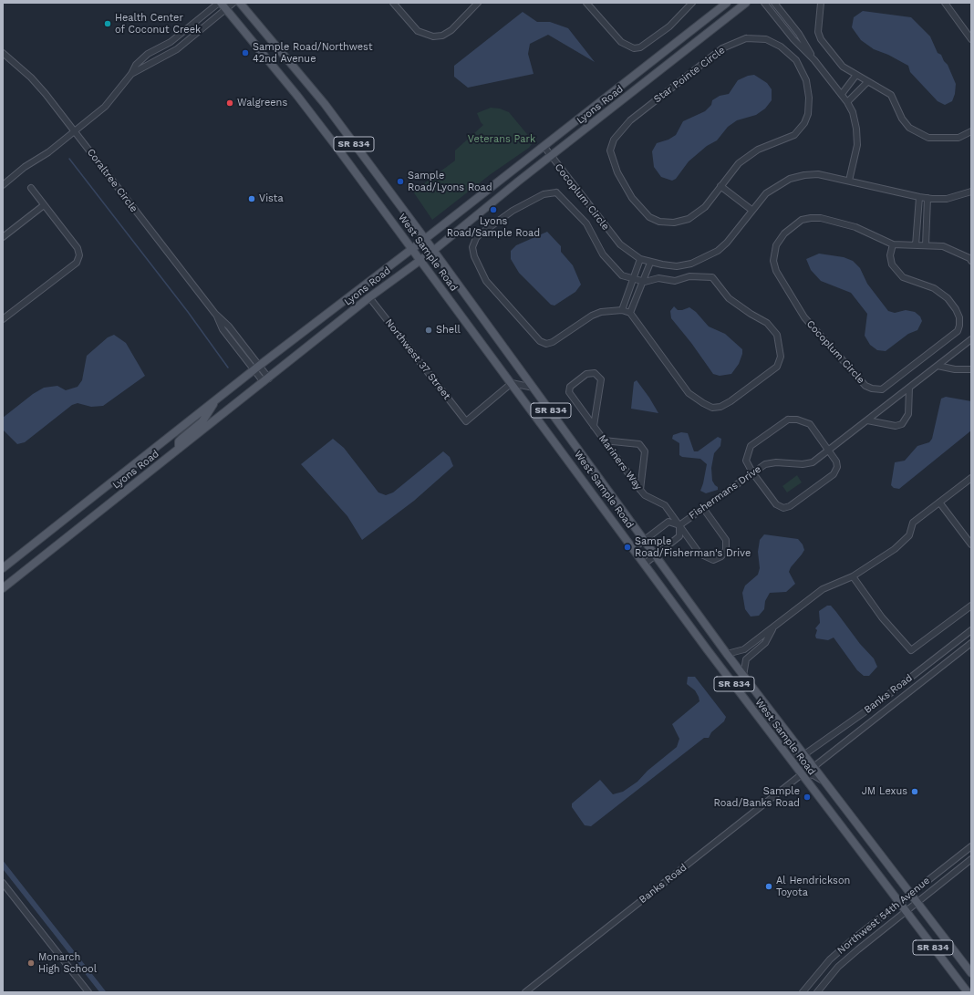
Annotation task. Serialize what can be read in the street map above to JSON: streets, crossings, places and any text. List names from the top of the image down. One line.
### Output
{"streets":{"main road":["Lyons Road","SR 834","West Sample Road"],"street":["Star Pointe Circle","Coraltree Circle","Cocoplum Circle","Northwest 37 Street","Mariners Way","Fishermans Drive","Banks Road","Northwest 54th Avenue"]},"crossings":[["Lyons Road","Coraltree Circle"],["Lyons Road","Cocoplum Circle"],["Lyons Road","West Sample Road"],["Lyons Road","Northwest 37 Street"],["West Sample Road","Northwest 37 Street"],["West Sample Road","Fishermans Drive"],["West Sample Road","Banks Road"],["West Sample Road","Northwest 54th Avenue"],["Mariners Way","Fishermans Drive"]],"parks":["Veterans Park"],"places":["Health Center of Coconut Creek","Sample Road/Northwest 42nd Avenue","Walgreens","Sample Road/Lyons Road","Vista","Lyons Road/Sample Road","Shell","Sample Road/Fisherman's Drive","JM Lexus","Sample Road/Banks Road","Al Hendrickson Toyota","Monarch High School"]}
